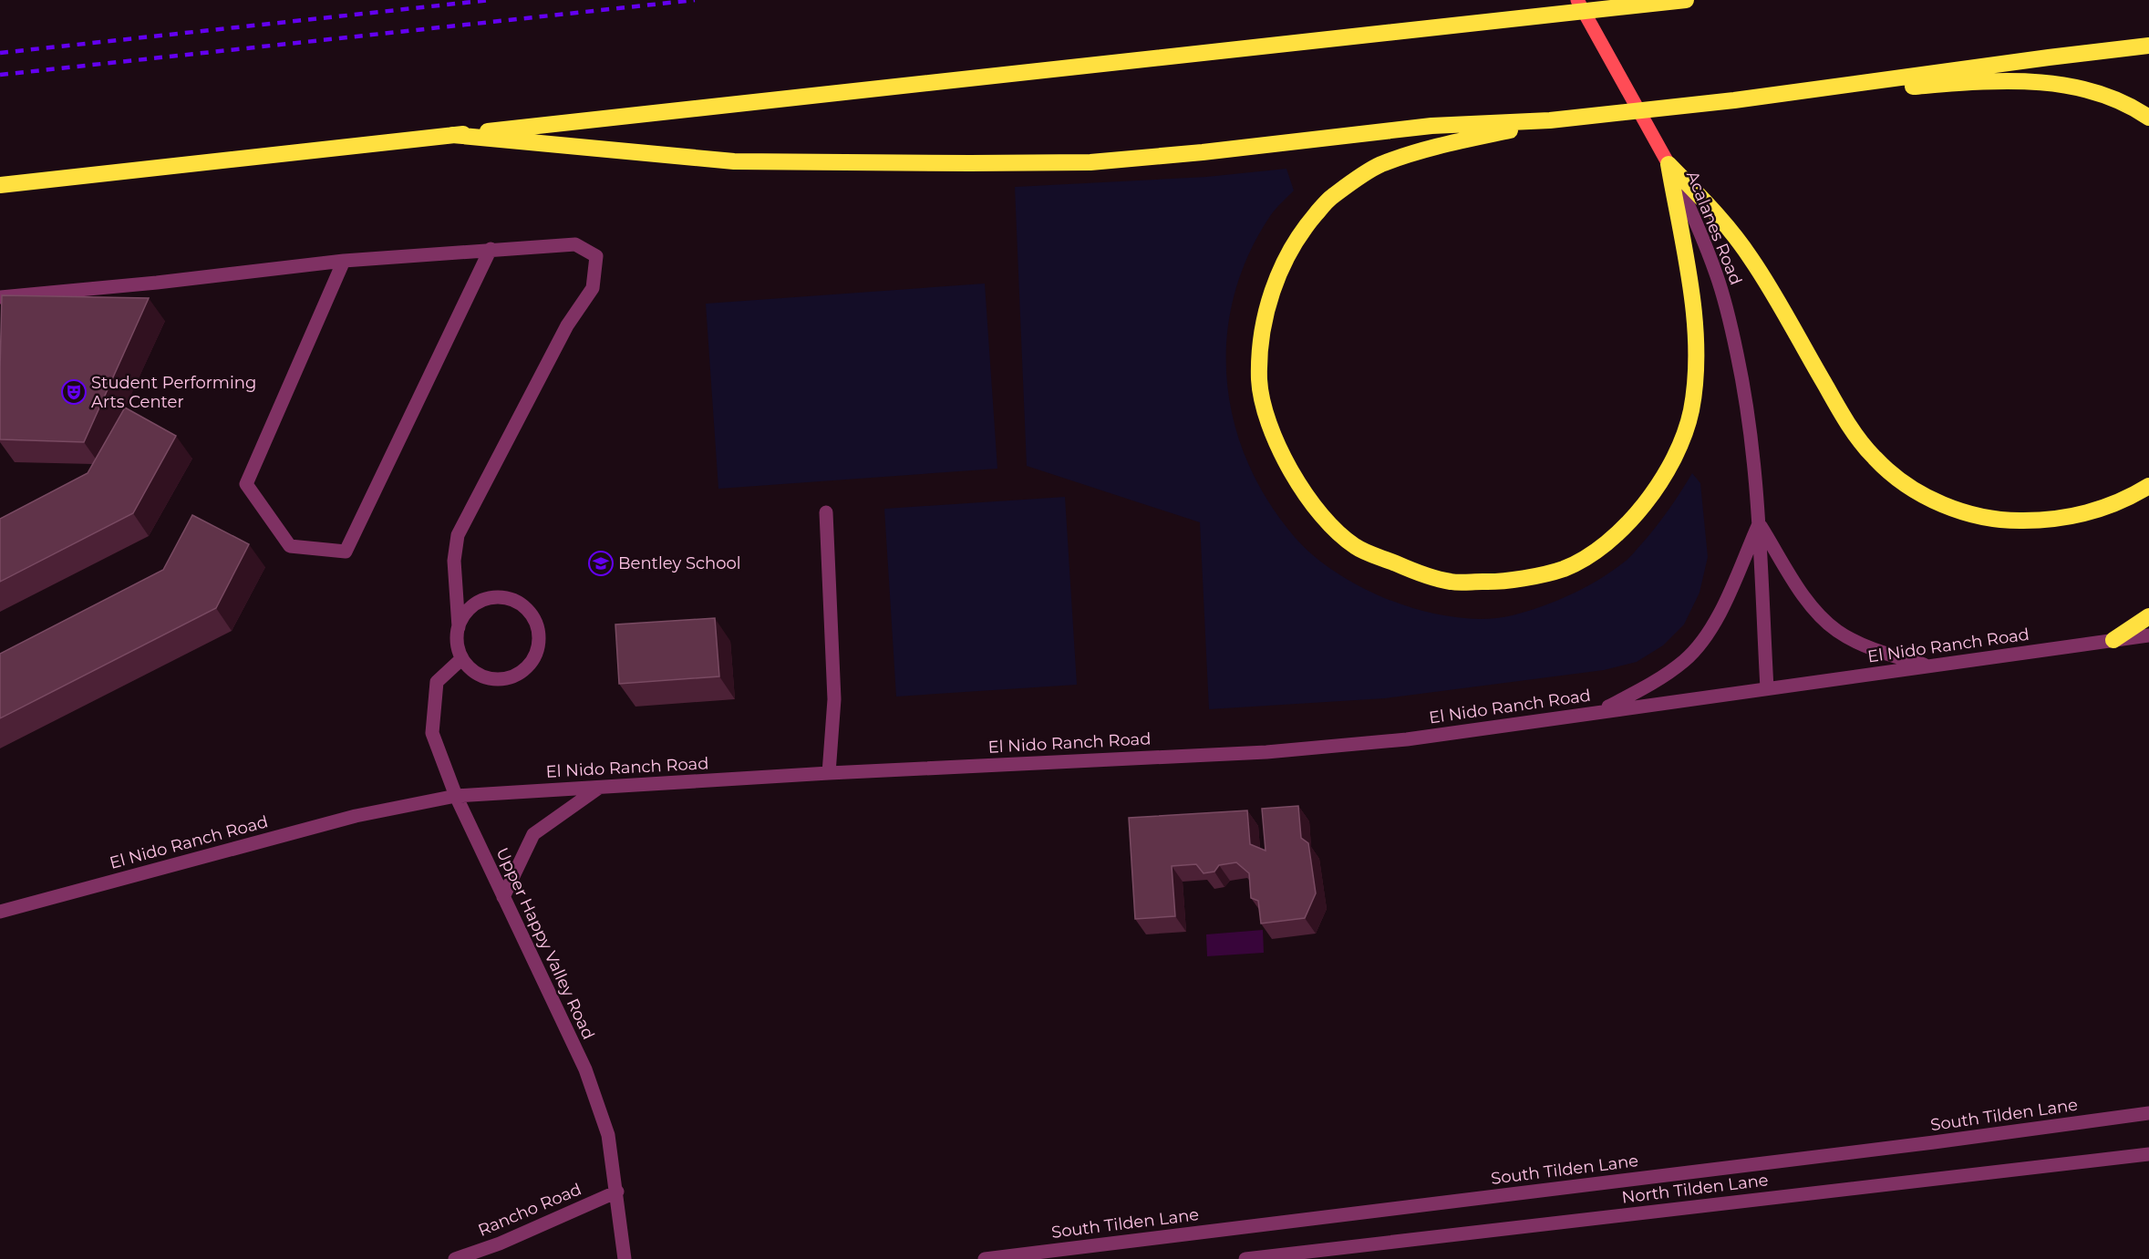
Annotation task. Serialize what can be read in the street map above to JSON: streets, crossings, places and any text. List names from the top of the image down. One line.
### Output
{"streets":{"main road":["Acalanes Road"],"street":["El Nido Ranch Road","Upper Happy Valley Road","South Tilden Lane","North Tilden Lane","Rancho Road"]},"crossings":[["Acalanes Road","El Nido Ranch Road"],["El Nido Ranch Road","Upper Happy Valley Road"],["Upper Happy Valley Road","Rancho Road"]],"places":{"theatre":["Student Performing Arts Center"],"school or university":["Bentley School"]}}
